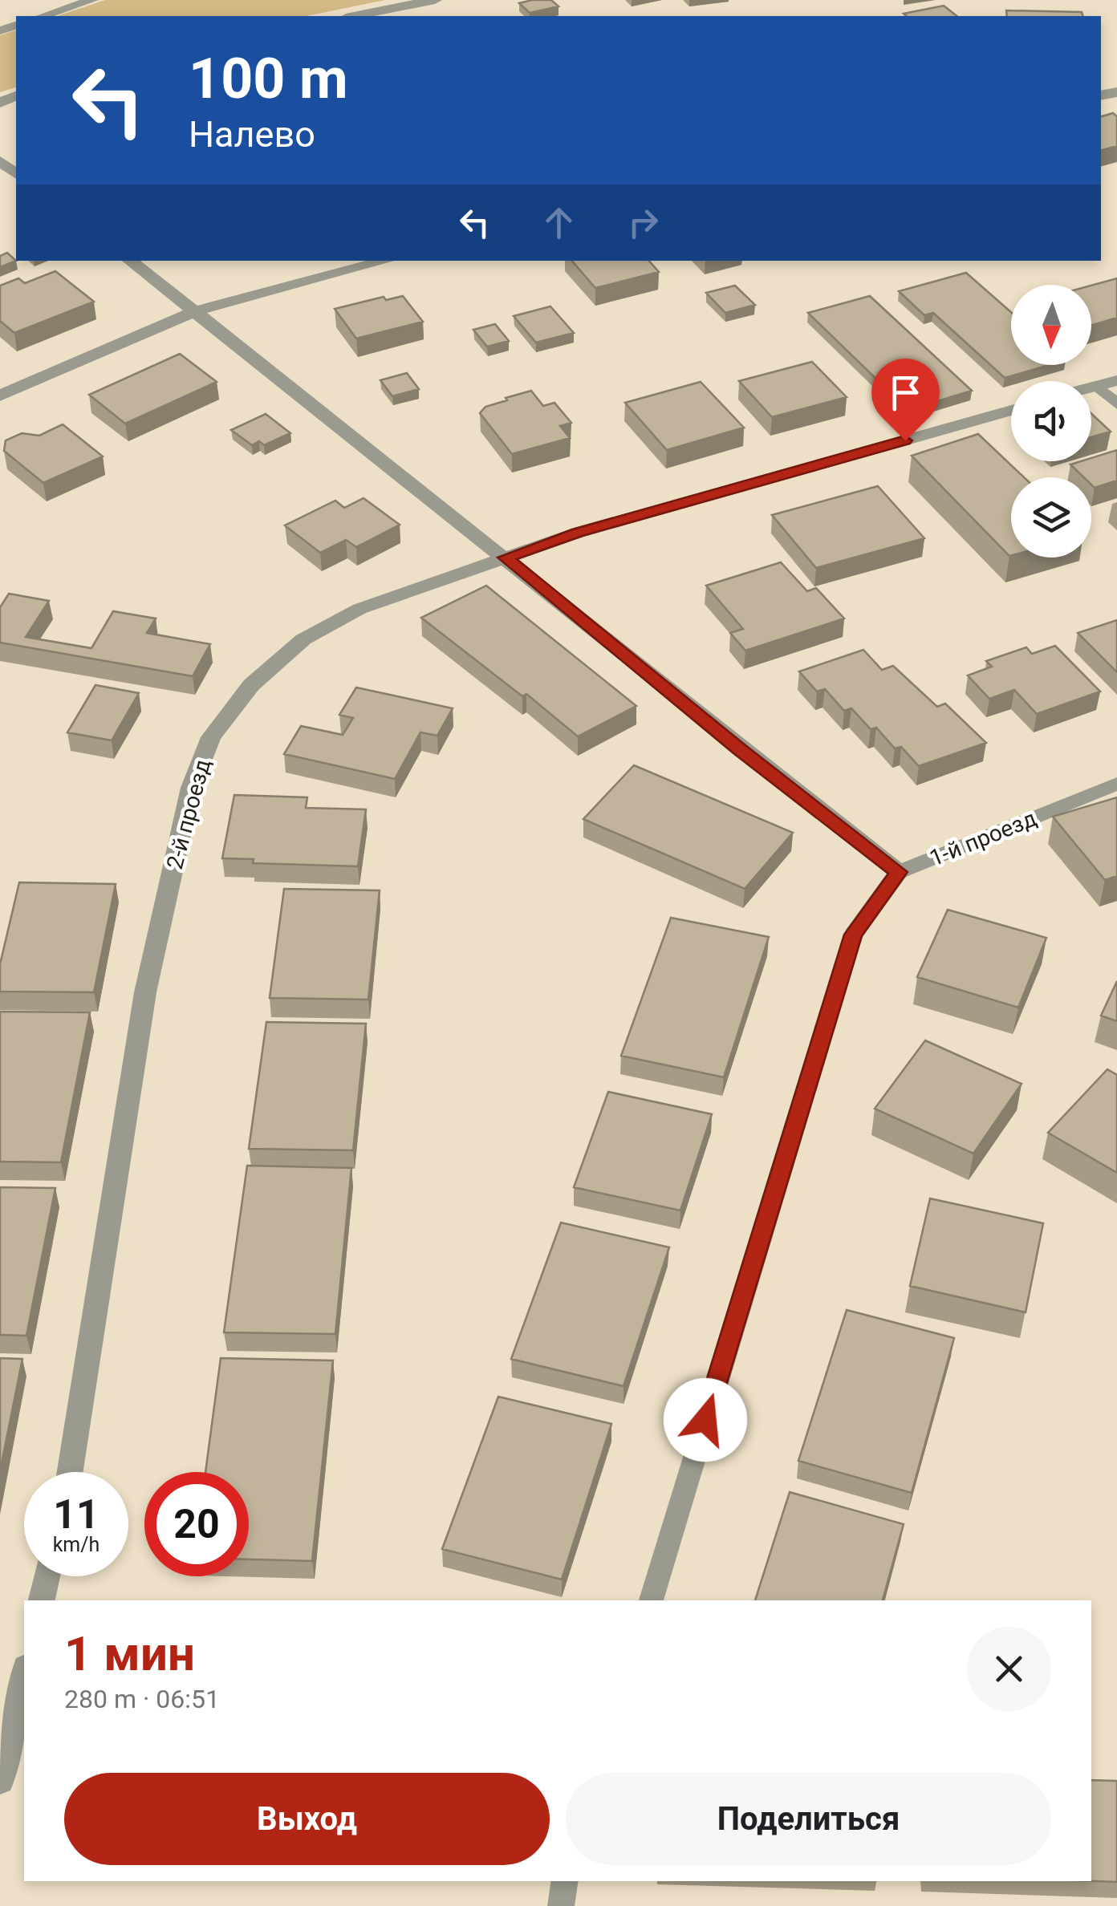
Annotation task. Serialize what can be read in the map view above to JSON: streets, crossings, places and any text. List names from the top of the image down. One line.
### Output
{"streets":{"street":["2-й проезд"],"lane":["1-й проезд"]},"north":"bottom","page":{"turn":["100 m","Налево"],"speed":"11 km/h","limit":"20","heading":["1 мин","280 m · 06:51"],"buttons":["Выход","Поделиться"]}}
